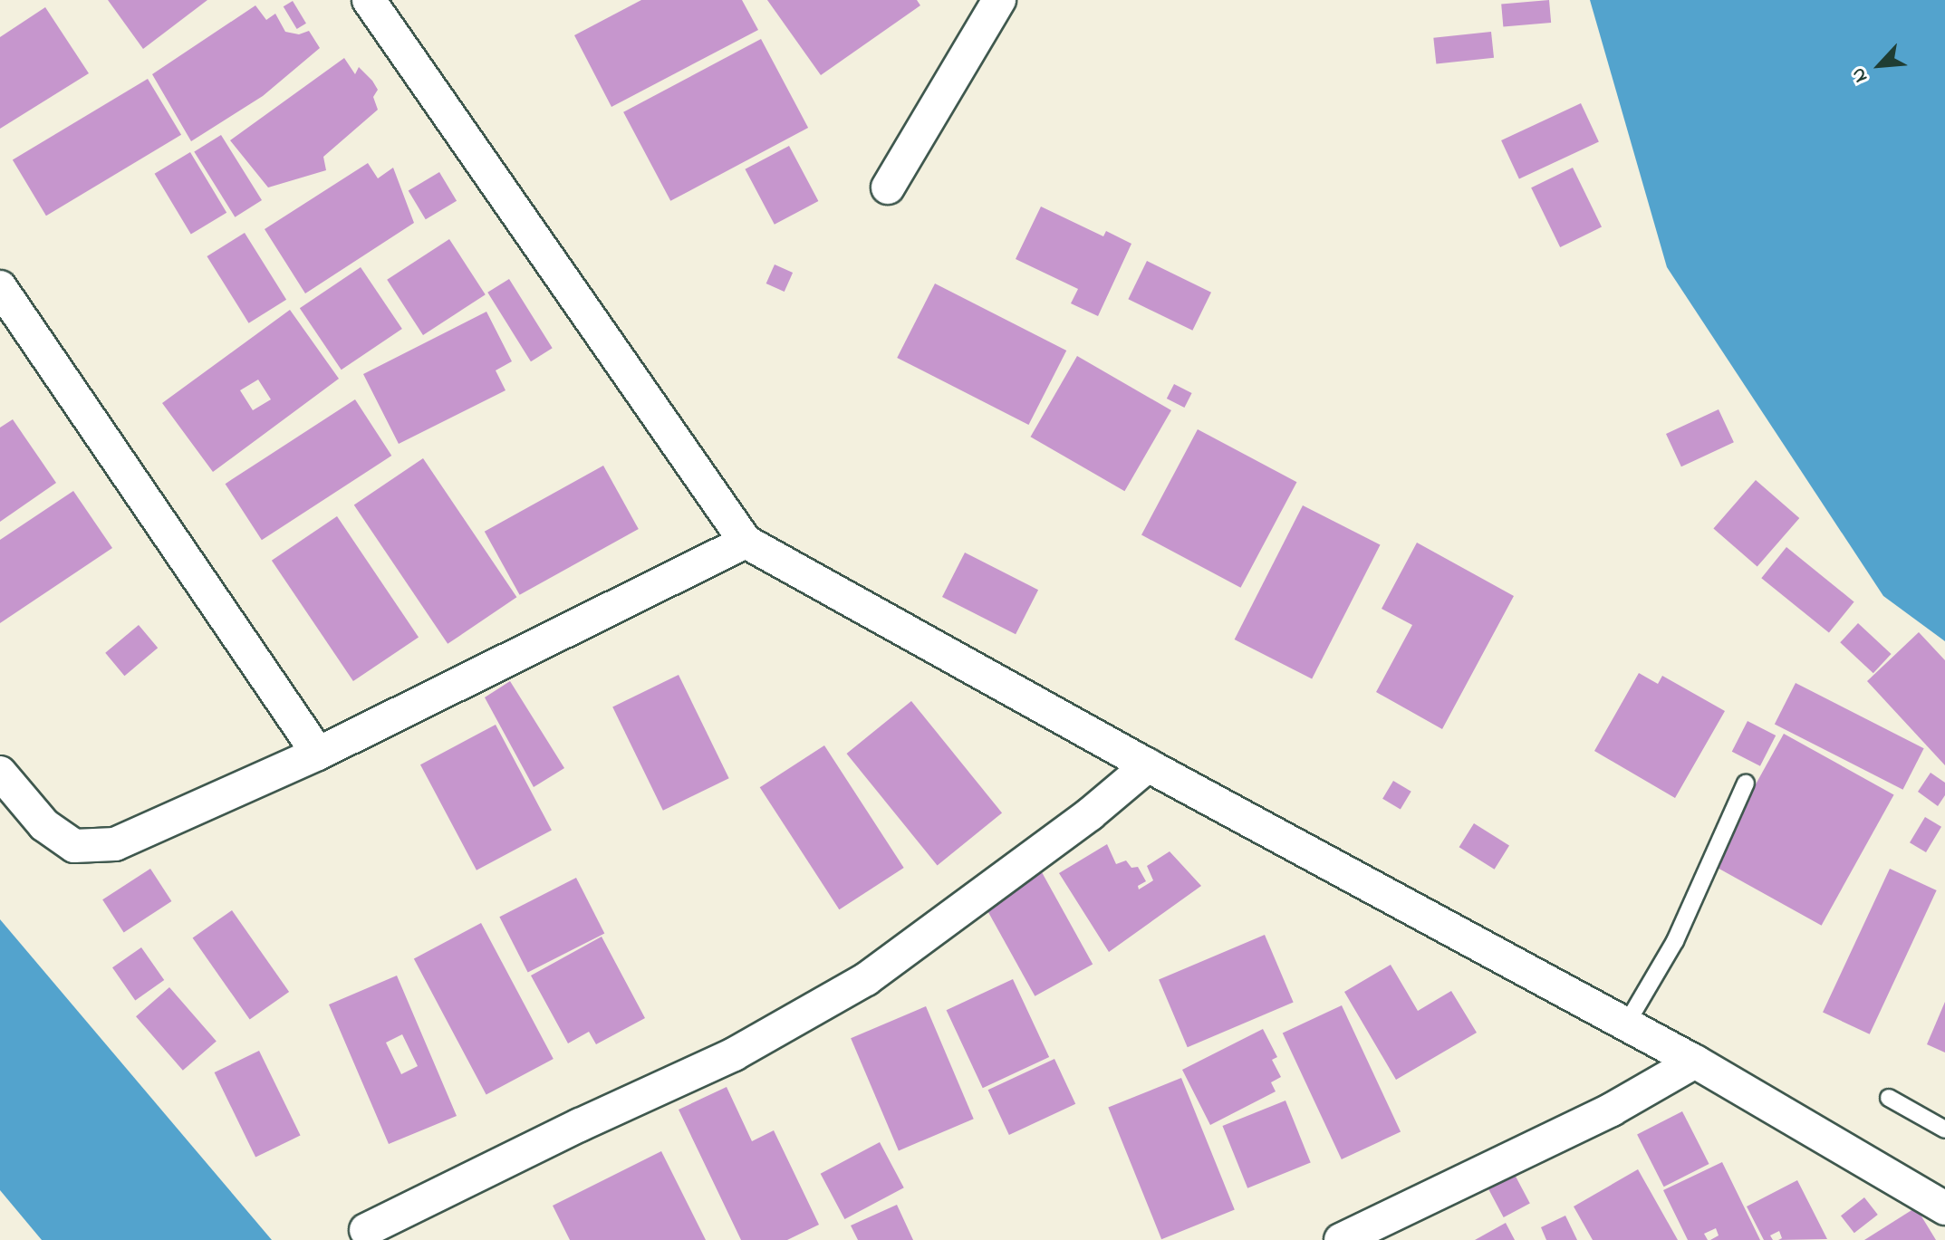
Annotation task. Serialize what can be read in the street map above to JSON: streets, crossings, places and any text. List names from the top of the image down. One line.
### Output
{"north":"bottom left"}
